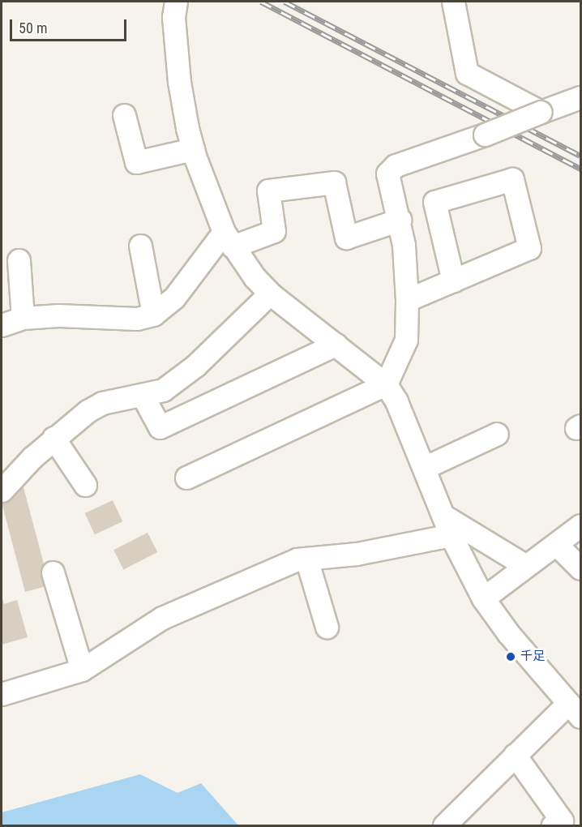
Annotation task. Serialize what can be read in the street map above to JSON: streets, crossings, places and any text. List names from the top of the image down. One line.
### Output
{"places":["千足"],"scale_bar":"50 m"}
